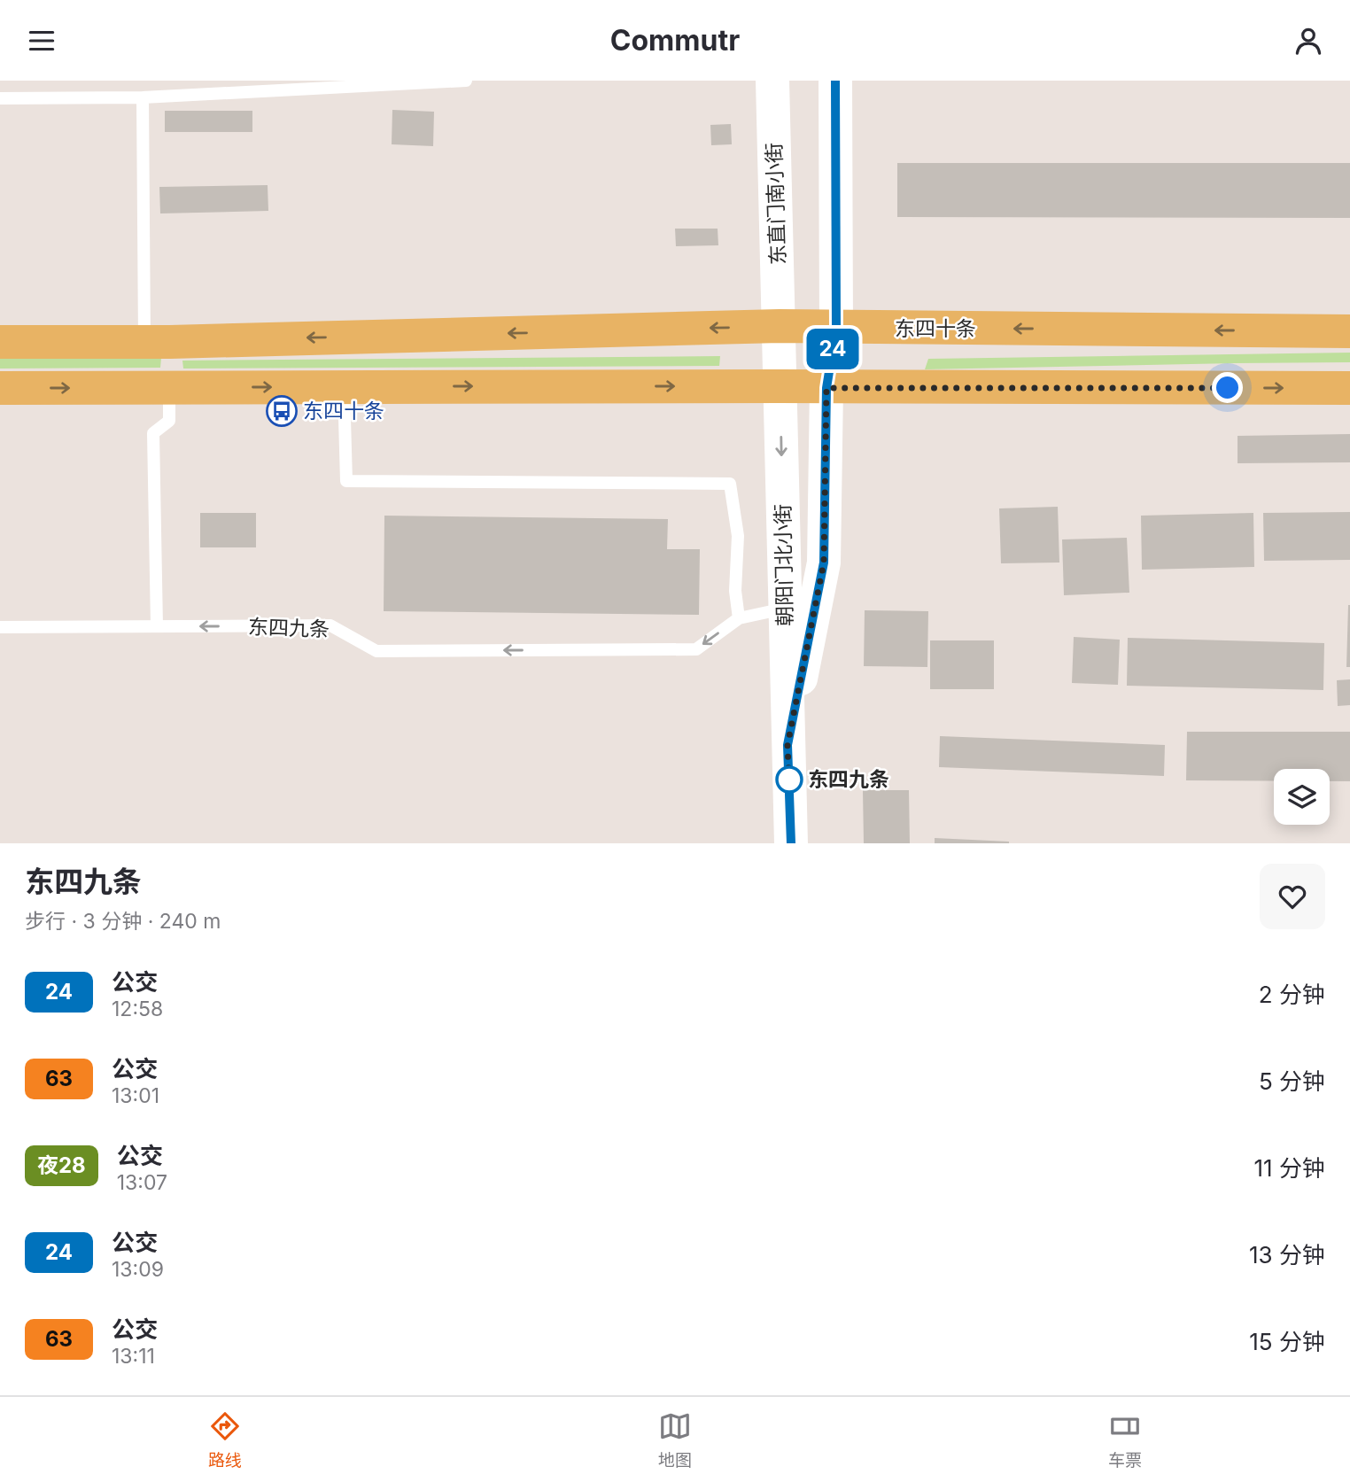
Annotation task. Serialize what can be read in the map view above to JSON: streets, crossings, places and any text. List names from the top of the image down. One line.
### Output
{"streets":{"main road":["东直门南小街","东四十条","朝阳门北小街"],"lane":["东四九条"]},"crossings":[["东直门南小街","东四十条"],["东直门南小街","朝阳门北小街"],["东四十条","朝阳门北小街"],["朝阳门北小街","东四九条"]],"one_way":["东四九条"],"places":{"bus stop":["东四十条"],"other":["东四九条"]},"lines":["bus line 24"],"page":{"header":"Commutr","on_map":"24","heading":["东四九条","步行 · 3 分钟 · 240 m"],"list":[{"mark":"24","name":"公交","note":"12:58","value":"2 分钟"},{"mark":"63","name":"公交","note":"13:01","value":"5 分钟"},{"mark":"夜28","name":"公交","note":"13:07","value":"11 分钟"},{"mark":"24","name":"公交","note":"13:09","value":"13 分钟"},{"mark":"63","name":"公交","note":"13:11","value":"15 分钟"}],"tabs":["路线","地图","车票"]}}
